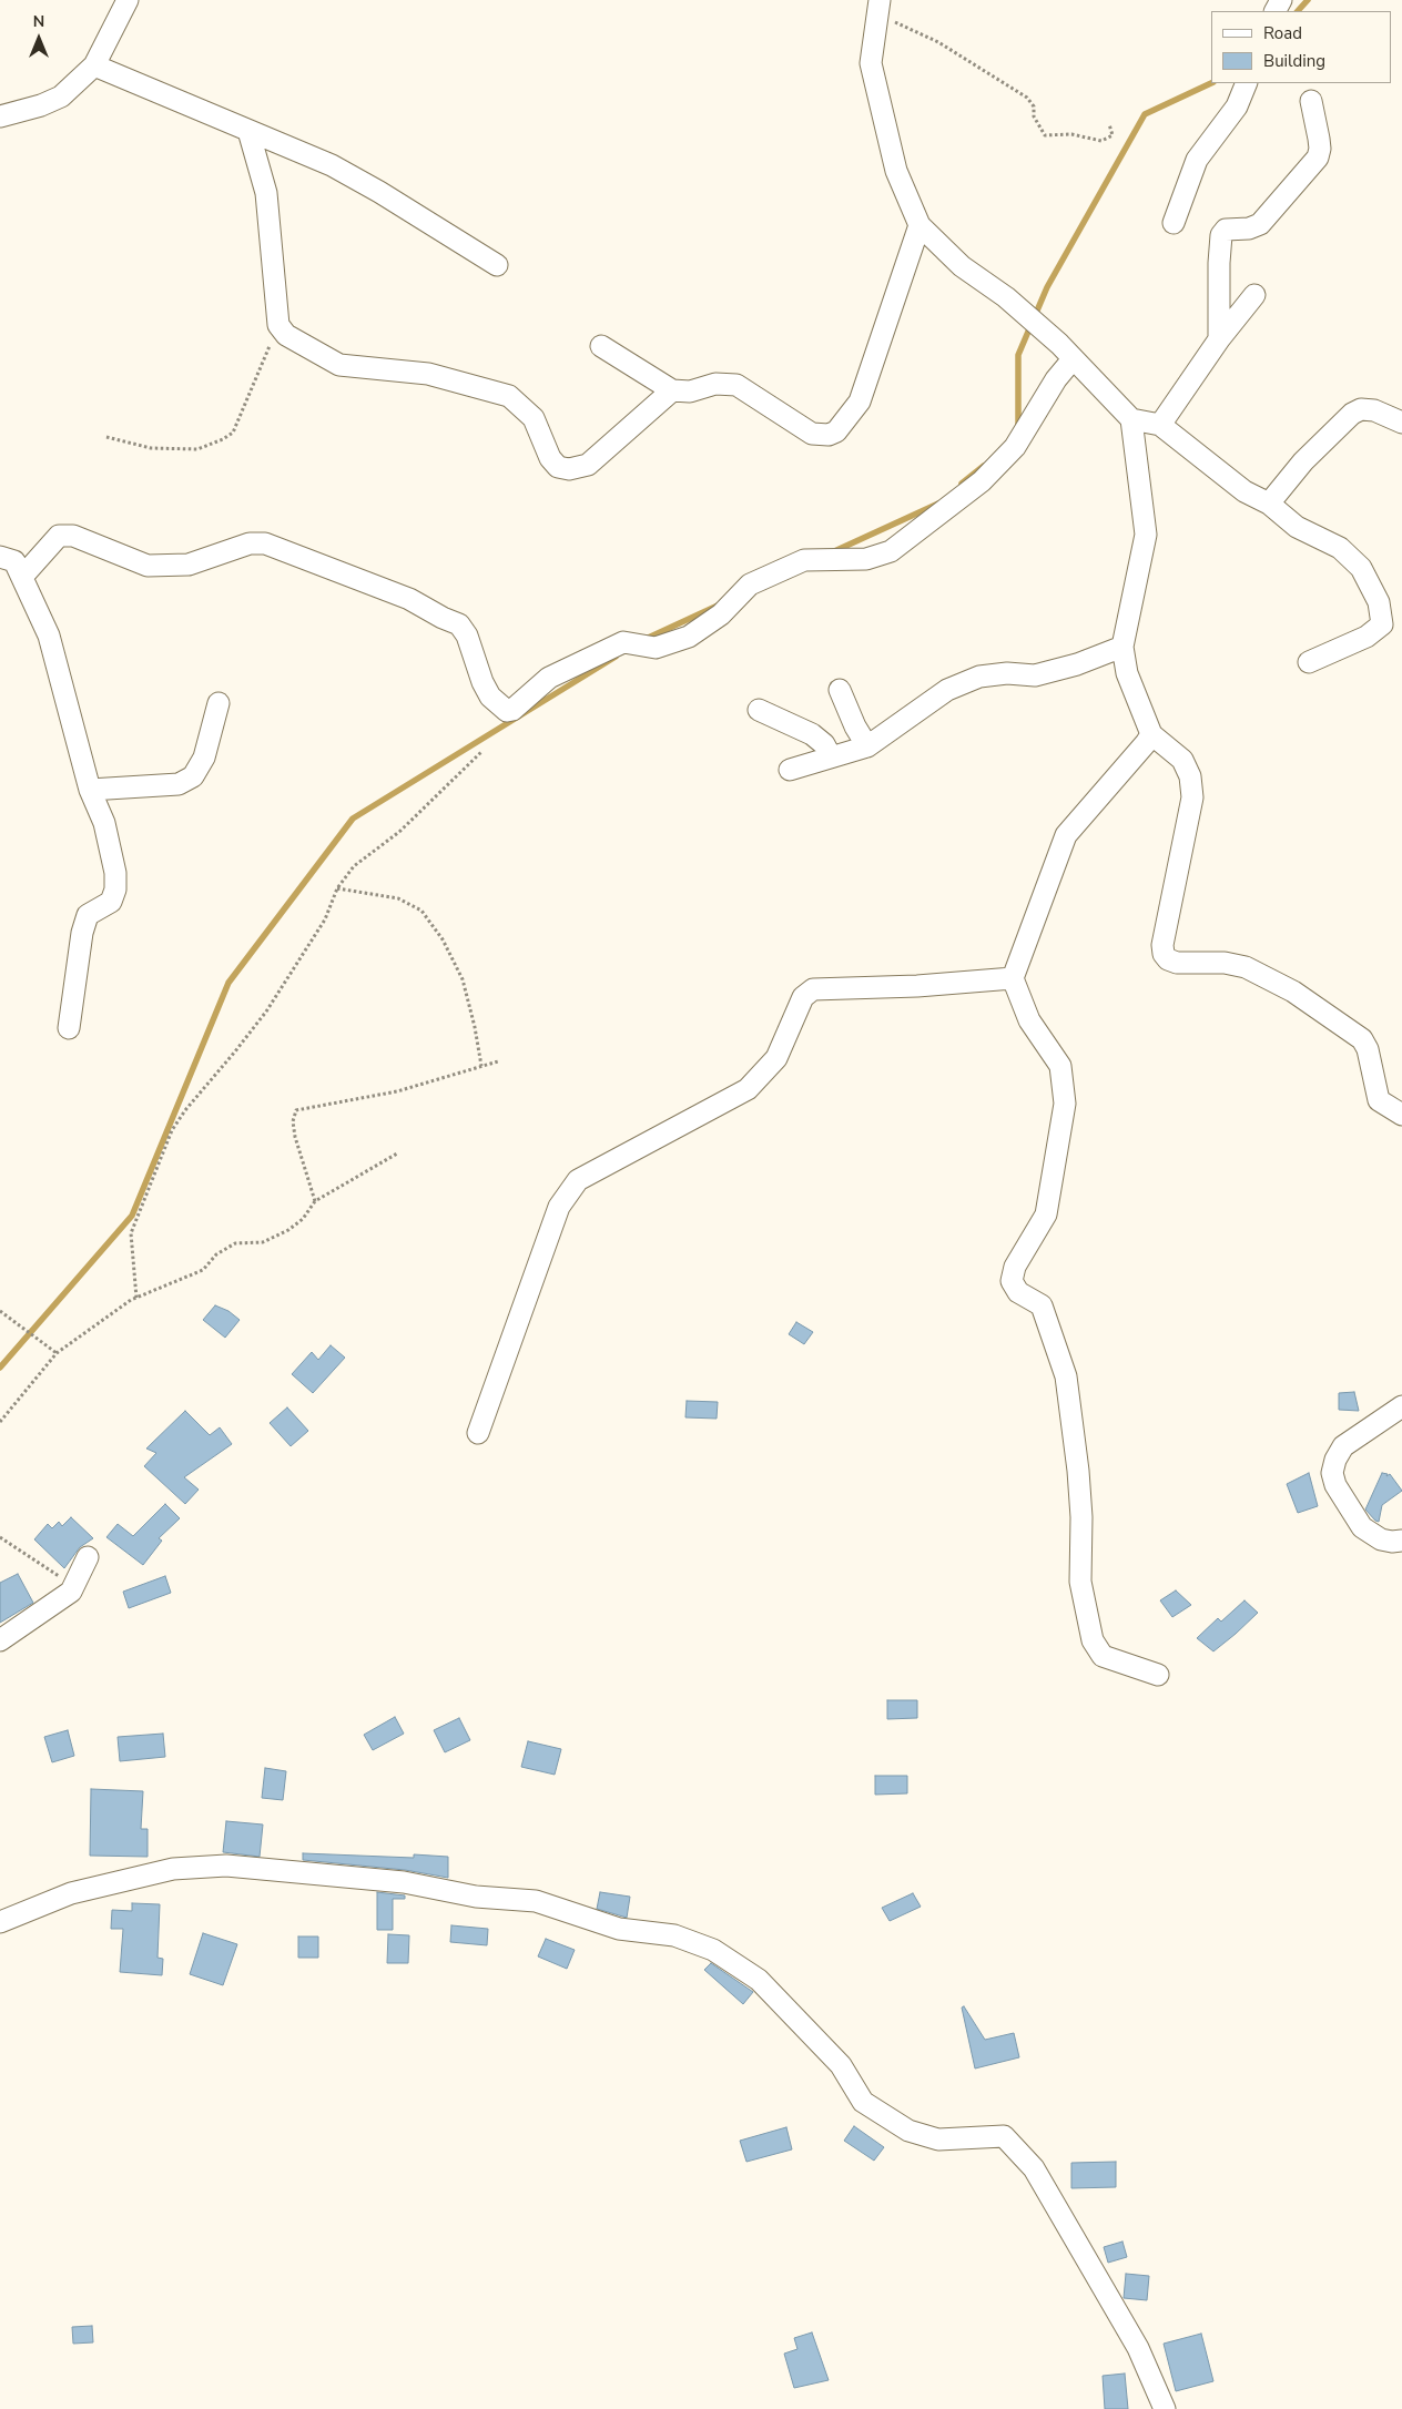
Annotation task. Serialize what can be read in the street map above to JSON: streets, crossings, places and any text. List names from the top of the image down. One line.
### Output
{"legend":["Road","Building"],"north":"top"}
